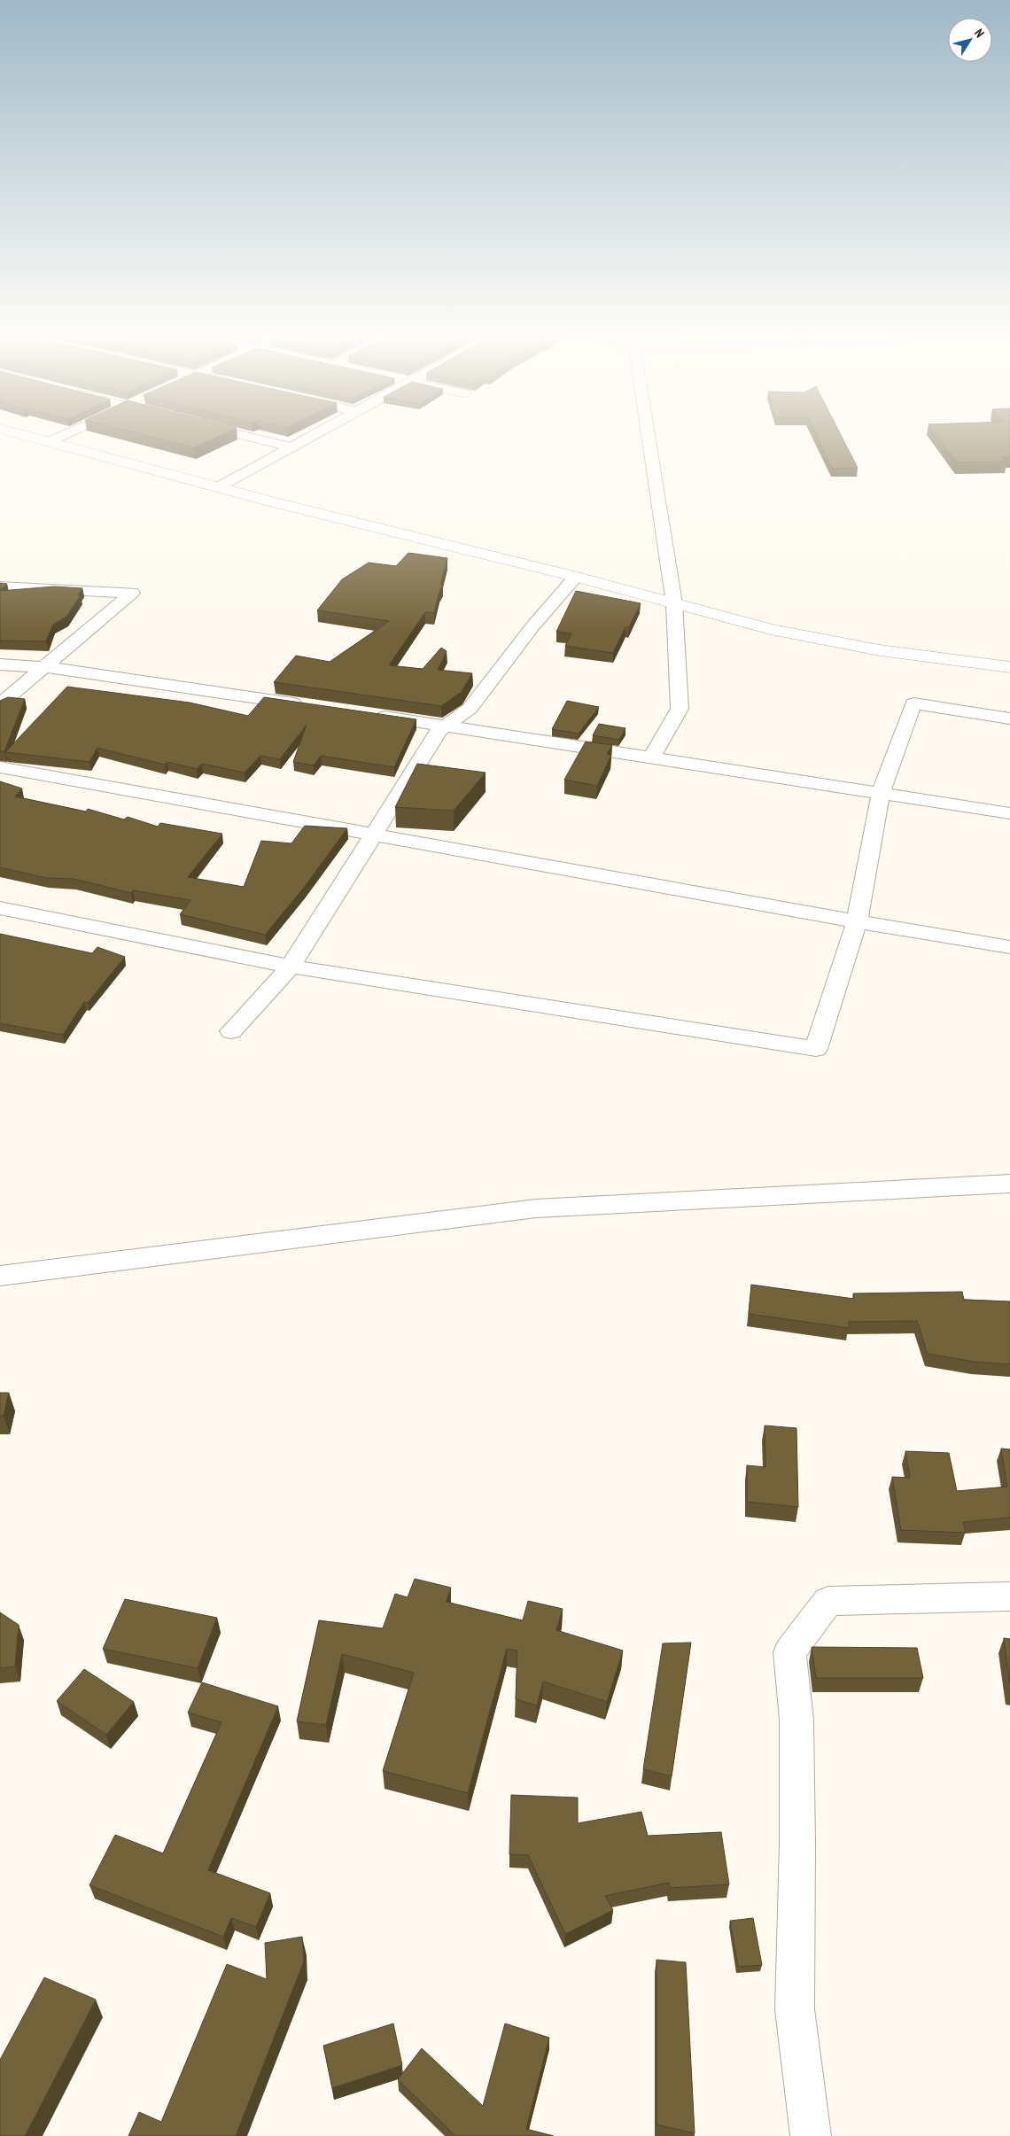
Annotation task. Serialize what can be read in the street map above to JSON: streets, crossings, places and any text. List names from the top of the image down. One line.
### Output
{"north":"top right"}
